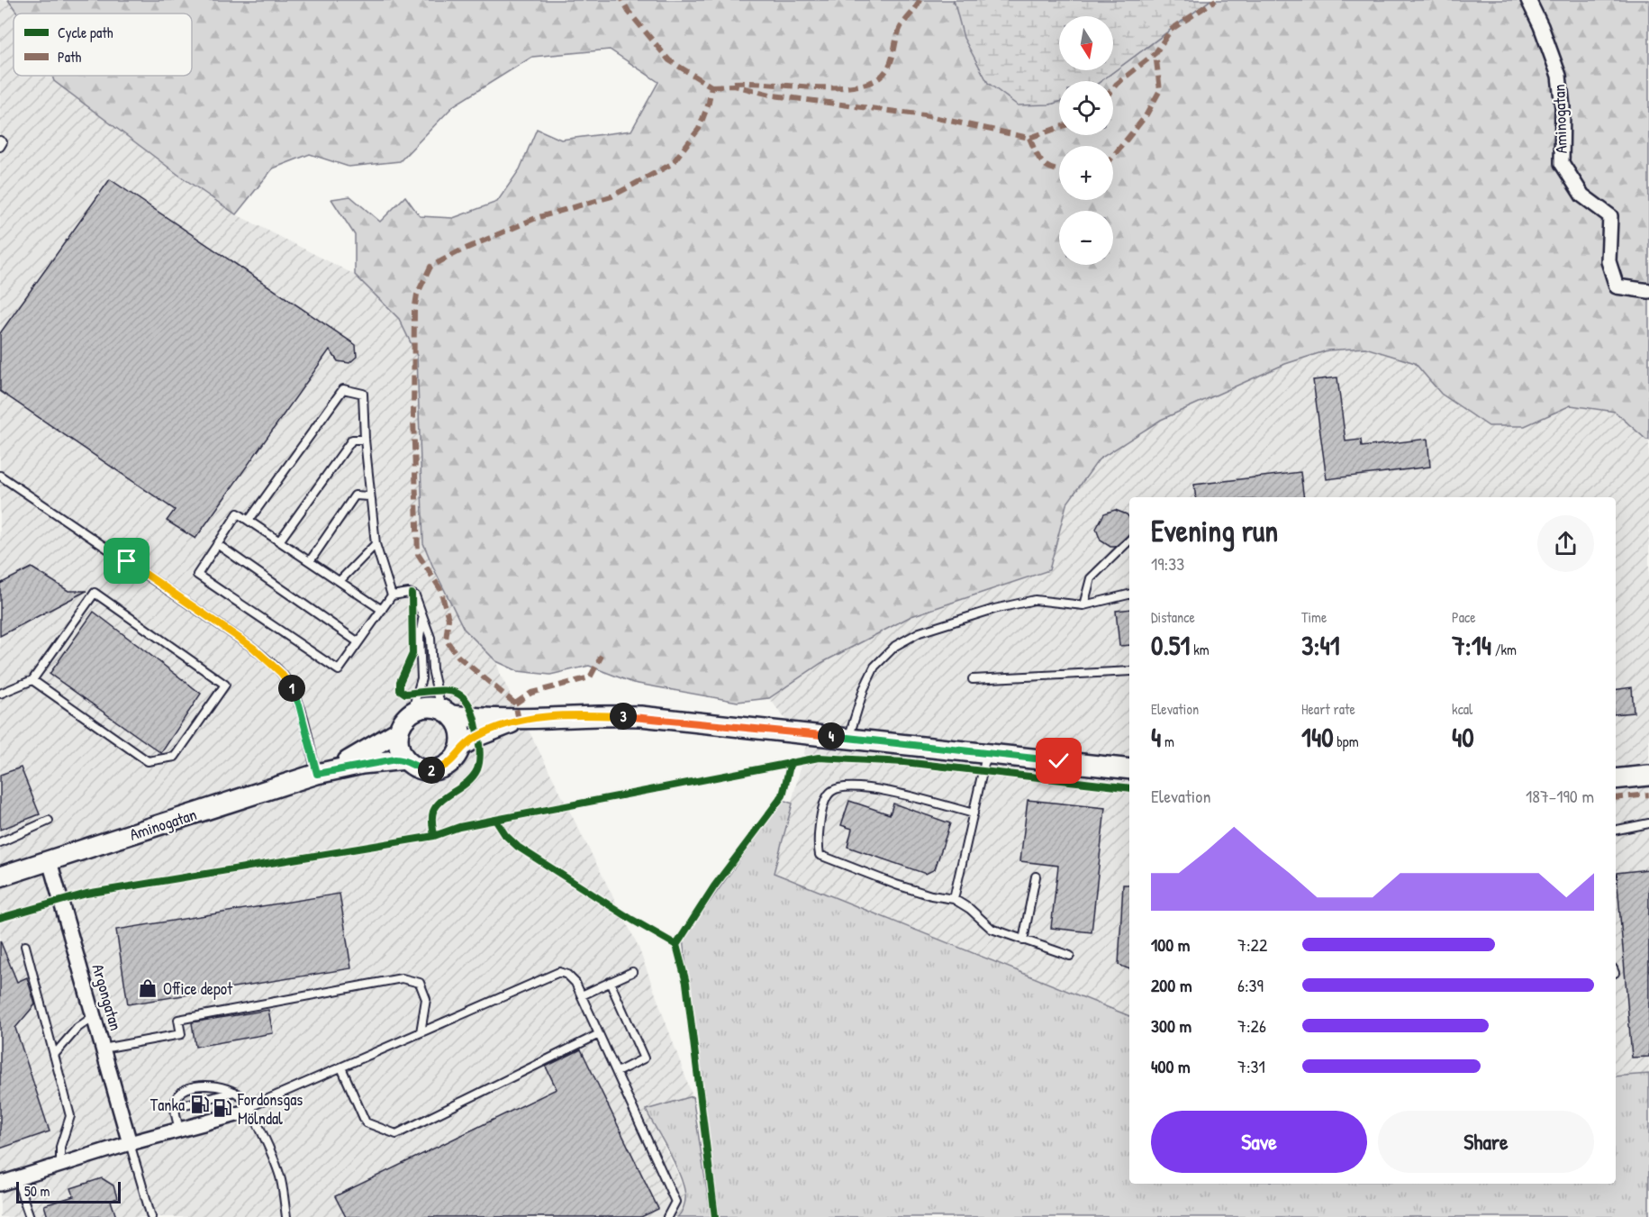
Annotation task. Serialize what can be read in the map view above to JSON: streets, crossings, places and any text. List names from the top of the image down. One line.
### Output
{"streets":{"street":["Aminogatan","Argongatan"]},"crossings":[["Aminogatan","Argongatan"]],"places":{"shop":["Office depot"],"fuel station":["Tanka","Fordonsgas Mölndal"]},"legend":["Cycle path","Path"],"scale_bar":"50 m","north":"bottom","page":{"map_buttons":["+","−"],"heading":["Evening run","19:33"],"stats":[["Distance","0.51 km"],["Time","3:41"],["Pace","7:14 /km"],["Elevation","4 m"],["Heart rate","140 bpm"],["kcal","40"]],"pins":["1","3","4","2"],"chart":["Elevation","187–190 m"],"list":[{"name":"100 m","note":"7:22"},{"name":"200 m","note":"6:39"},{"name":"300 m","note":"7:26"},{"name":"400 m","note":"7:31"}],"buttons":["Save","Share"],"scale":"50 m"}}
